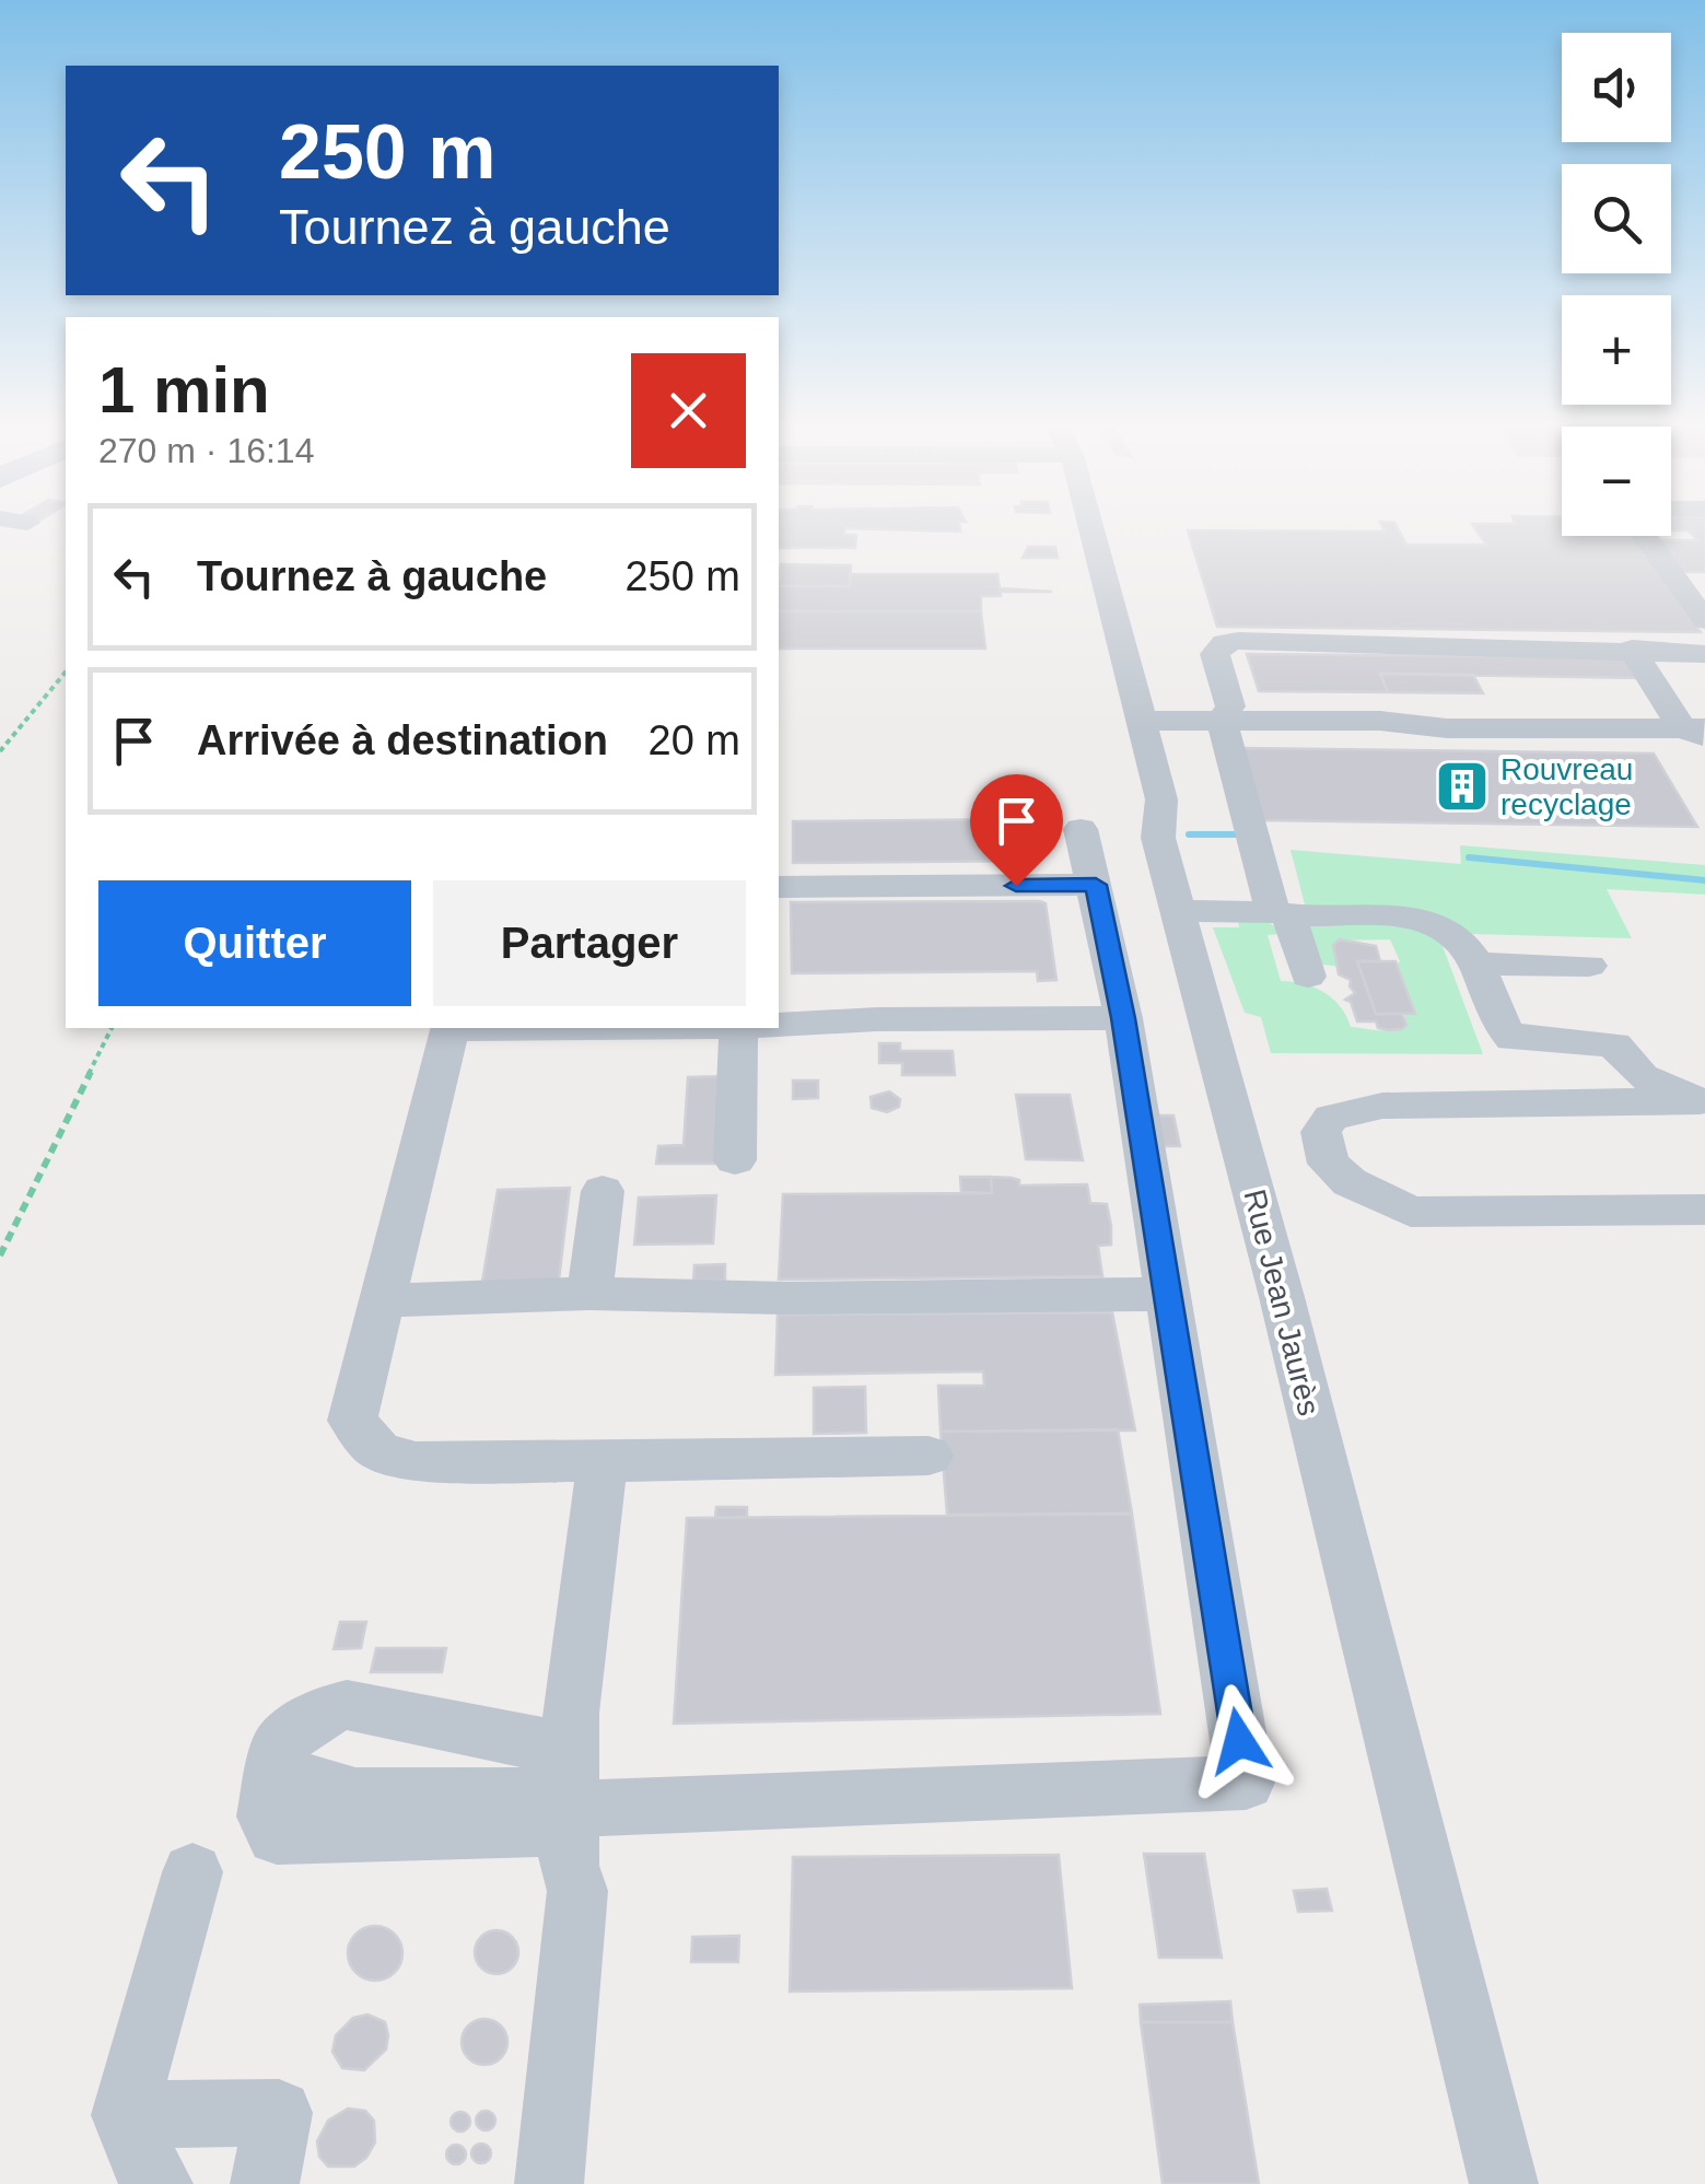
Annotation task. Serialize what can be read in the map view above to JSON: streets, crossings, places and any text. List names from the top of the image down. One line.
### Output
{"streets":{"street":["Rue Jean Jaurès"]},"places":{"building":["Rouvreau recyclage"]},"page":{"map_buttons":["+","−"],"turn":["250 m","Tournez à gauche"],"heading":["1 min","270 m · 16:14"],"list":[{"name":"Tournez à gauche","value":"250 m"},{"name":"Arrivée à destination","value":"20 m"}],"buttons":["Quitter","Partager"]}}
